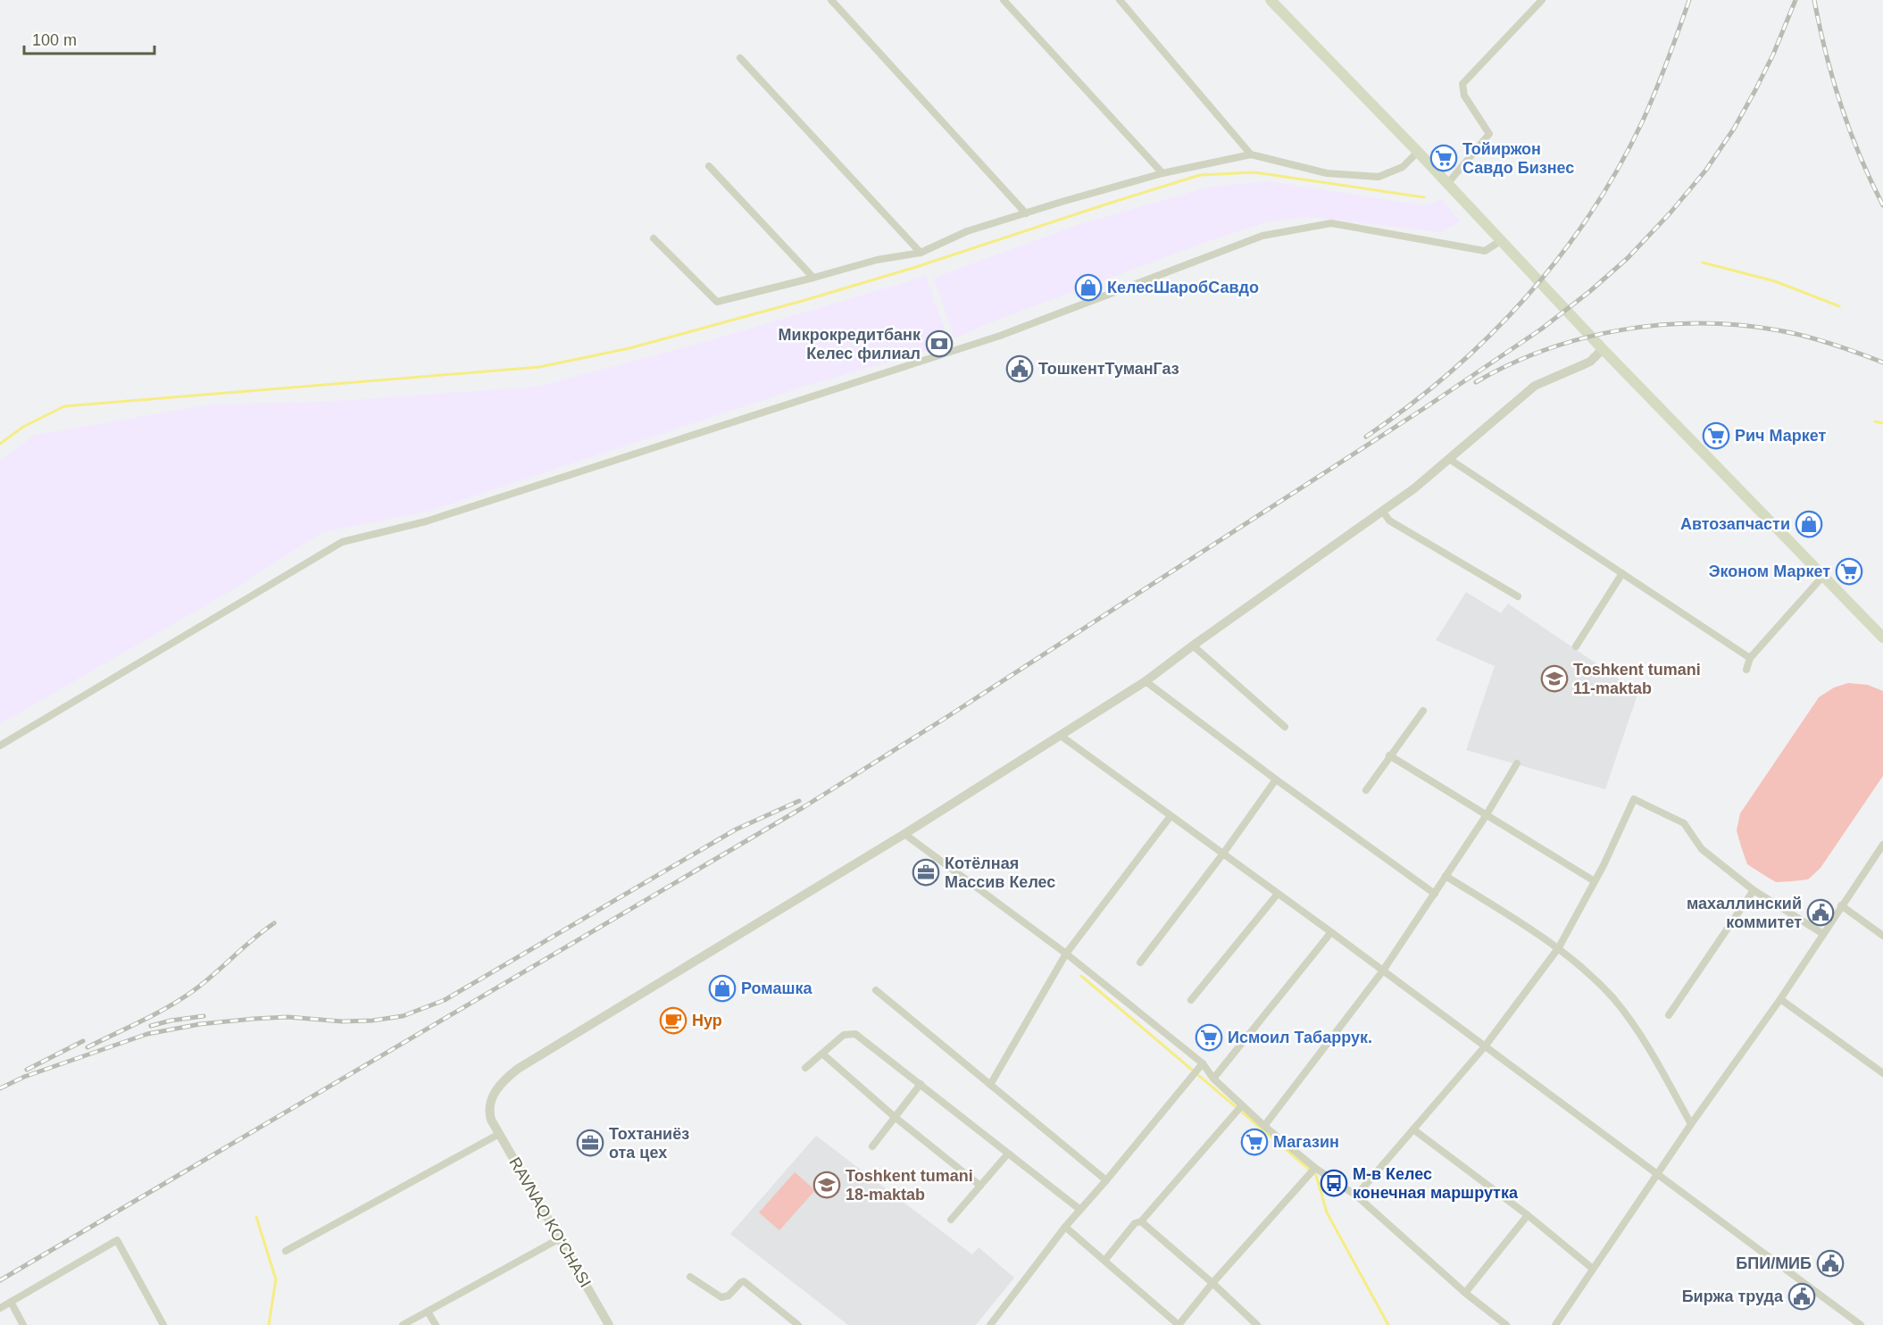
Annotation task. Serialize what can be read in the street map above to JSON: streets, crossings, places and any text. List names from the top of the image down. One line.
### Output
{"streets":{"street":["RAVNAQ KO‘CHASI"]},"places":{"supermarket":["Тойиржон Савдо Бизнес","Рич Маркет","Эконом Маркет","Исмоил Табаррук.","Магазин"],"shop":["КелесШаробСавдо","Автозапчасти","Ромашка"],"bank":["Микрокредитбанк Келес филиал"],"public building":["ТошкентТуманГаз","махаллинский коммитет","БПИ/МИБ","Биржа труда"],"school or university":["Toshkent tumani 11-maktab","Toshkent tumani 18-maktab"],"office":["Котёлная Массив Келес","Тохтаниёз ота цех"],"cafe":["Нур"],"bus stop":["М-в Келес конечная маршрутка"]},"scale_bar":"100 m"}
